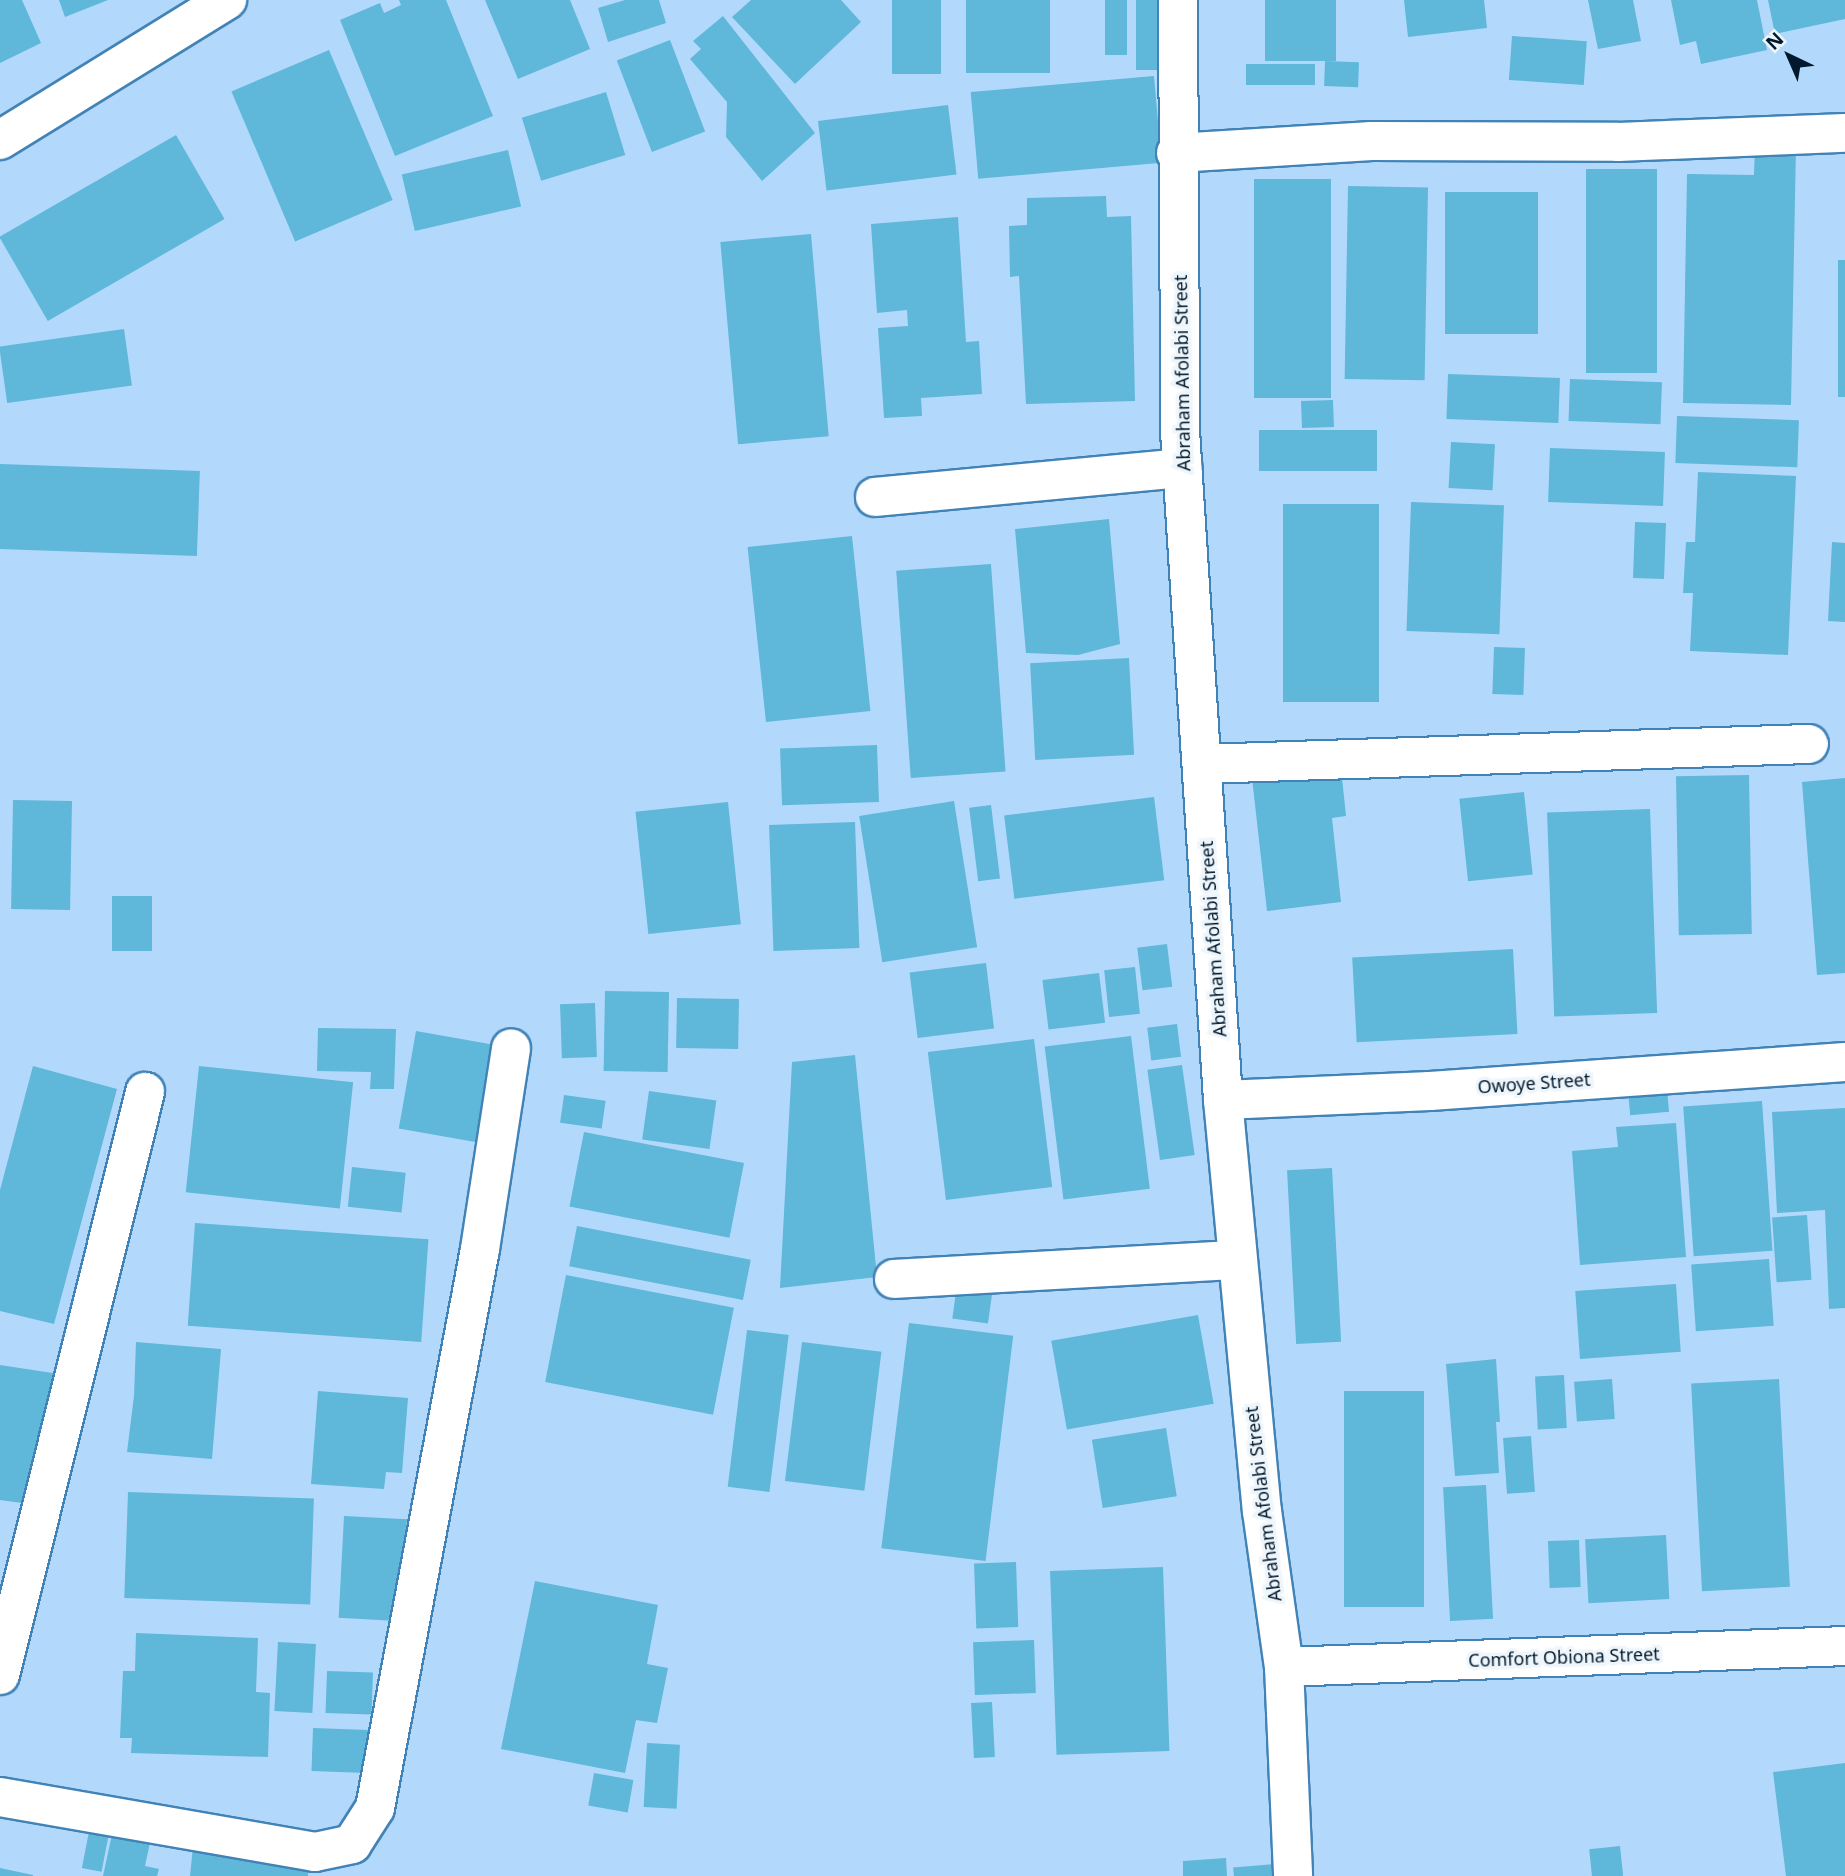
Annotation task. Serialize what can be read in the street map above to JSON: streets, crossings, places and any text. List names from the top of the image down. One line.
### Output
{"streets":{"street":["Abraham Afolabi Street","Owoye Street","Comfort Obiona Street"]},"crossings":[["Abraham Afolabi Street","Owoye Street"],["Abraham Afolabi Street","Comfort Obiona Street"]],"north":"top left"}
